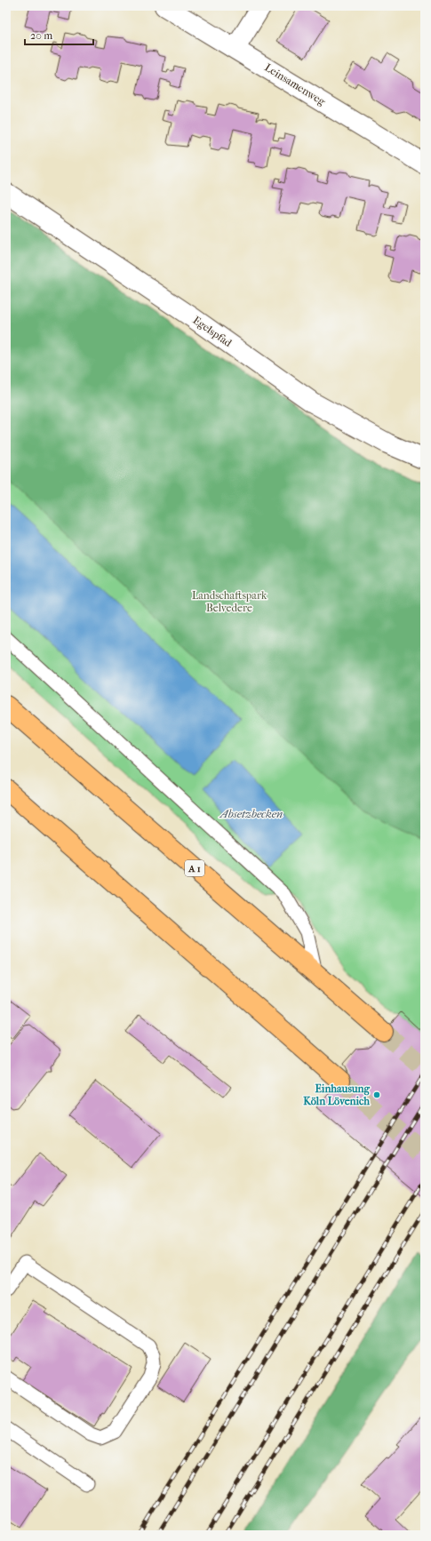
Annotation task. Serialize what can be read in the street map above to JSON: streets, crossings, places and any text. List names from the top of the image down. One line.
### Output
{"streets":{"highway":["A 1"],"street":["Leinsamenweg","Egelspfad"]},"water":["Absetzbecken"],"parks":["Landschaftspark Belvedere"],"places":["Einhausung Köln Lövenich"],"scale_bar":"20 m"}
